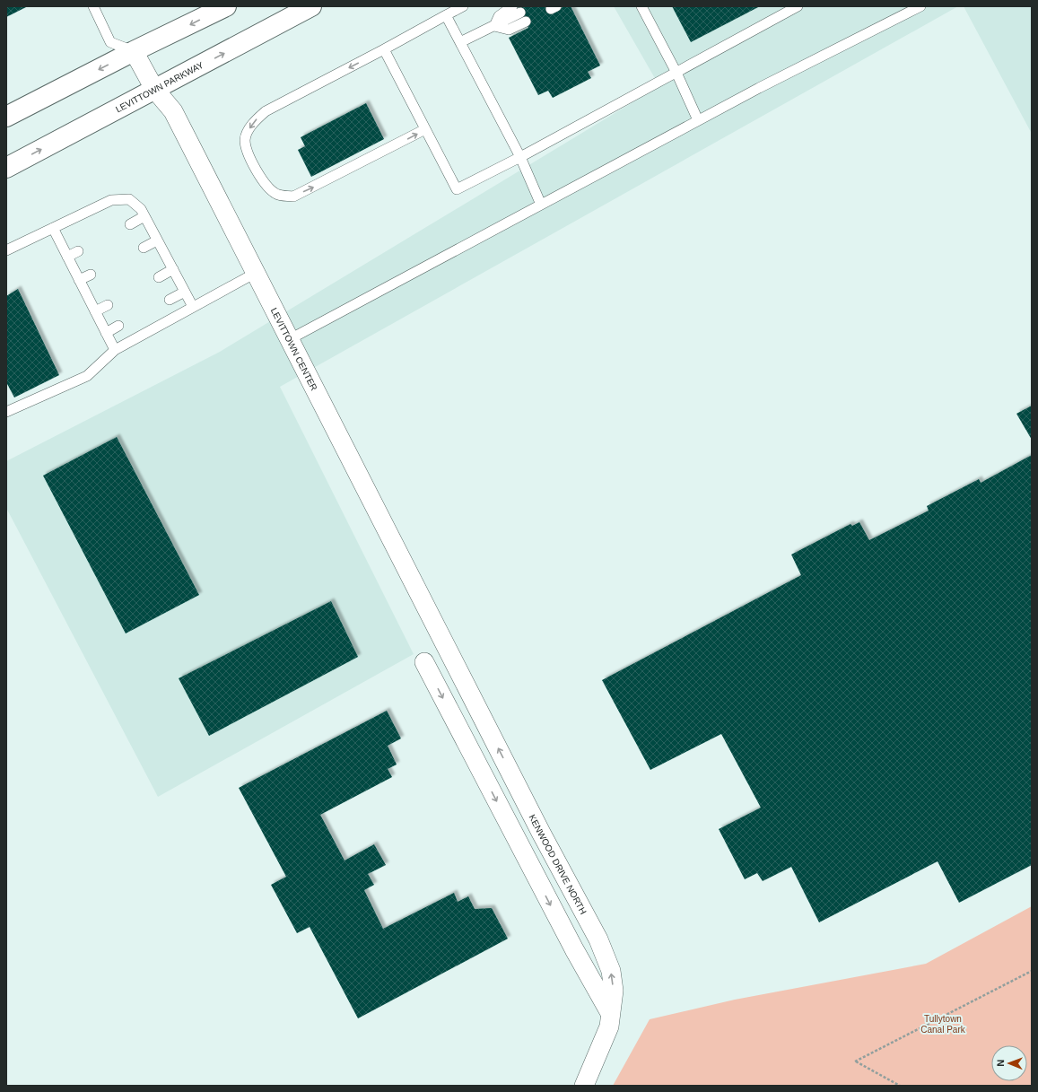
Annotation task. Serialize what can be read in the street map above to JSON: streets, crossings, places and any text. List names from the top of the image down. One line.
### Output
{"streets":{"main road":["LEVITTOWN PARKWAY"],"street":["LEVITTOWN CENTER","KENWOOD DRIVE NORTH"]},"crossings":[["LEVITTOWN PARKWAY","LEVITTOWN CENTER"],["LEVITTOWN CENTER","KENWOOD DRIVE NORTH"]],"parks":["Tullytown Canal Park"],"north":"left"}
